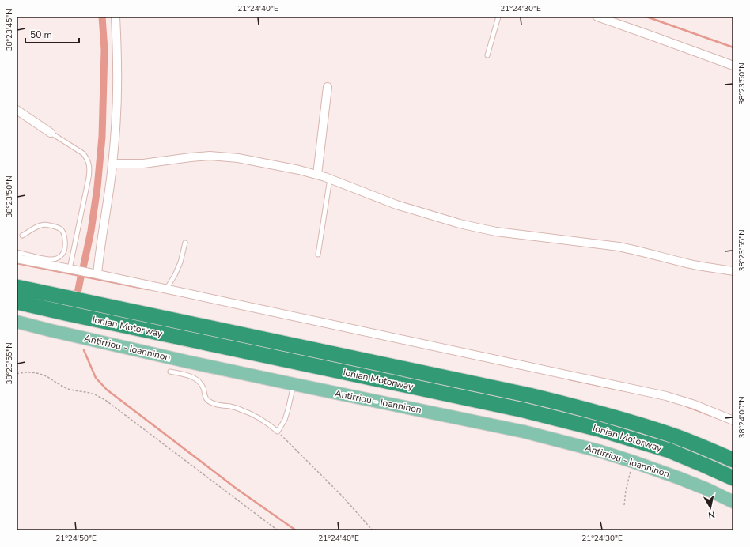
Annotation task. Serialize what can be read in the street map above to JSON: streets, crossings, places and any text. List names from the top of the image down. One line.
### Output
{"streets":{"highway":["Ionian Motorway"],"main road":["Antirriou - Ioanninon"]},"scale_bar":"50 m","north":"bottom","coordinates":["21°24'40\"E","21°24'30\"E","38°23'45\"N","38°23'50\"N","38°23'55\"N","38°24'00\"N","21°24'50\"E"]}
